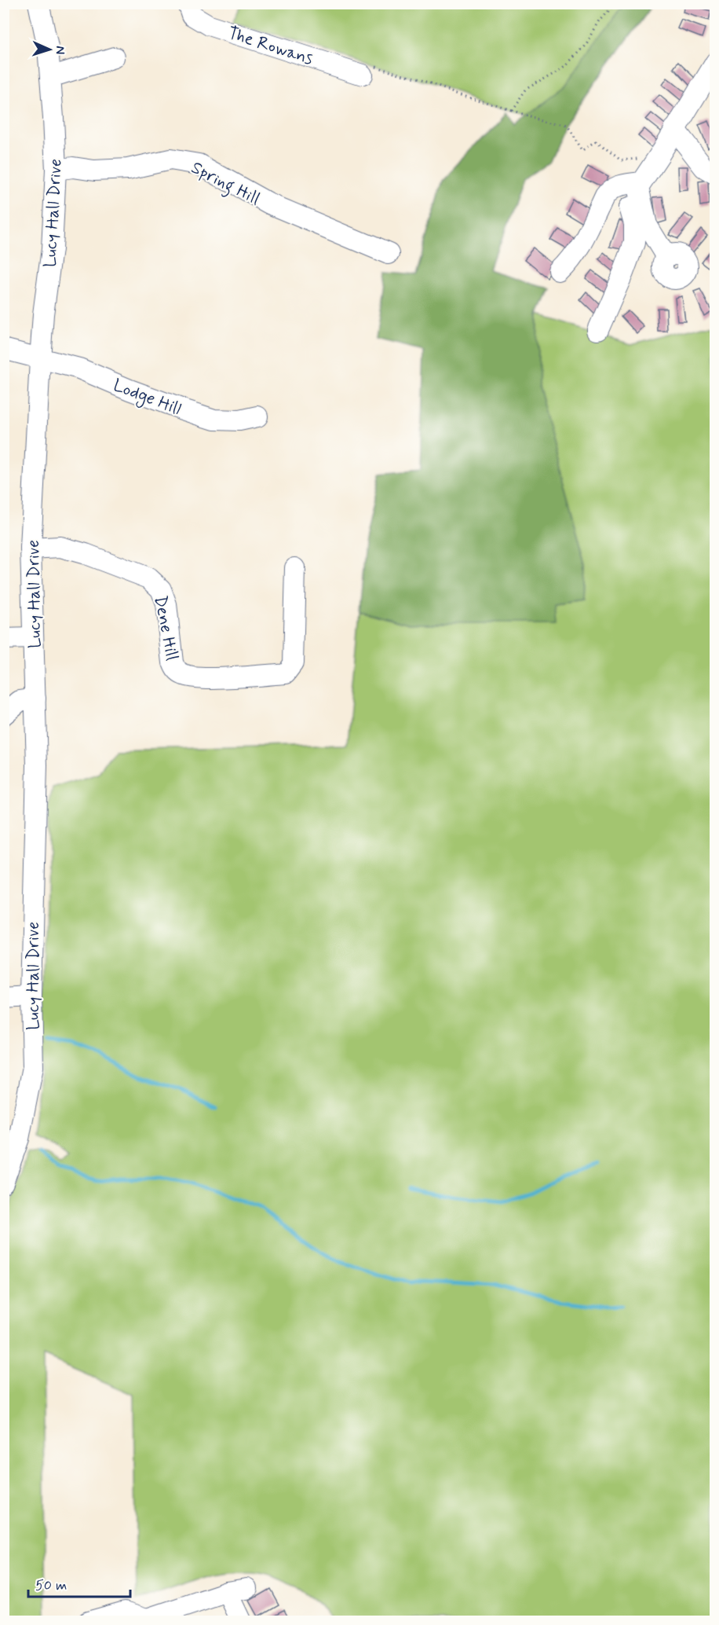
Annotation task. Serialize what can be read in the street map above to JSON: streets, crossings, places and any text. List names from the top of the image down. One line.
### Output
{"streets":{"street":["The Rowans","Spring Hill","Lucy Hall Drive","Lodge Hill","Dene Hill"]},"crossings":[["Spring Hill","Lucy Hall Drive"],["Lucy Hall Drive","Lodge Hill"],["Lucy Hall Drive","Dene Hill"]],"scale_bar":"50 m","north":"right"}
